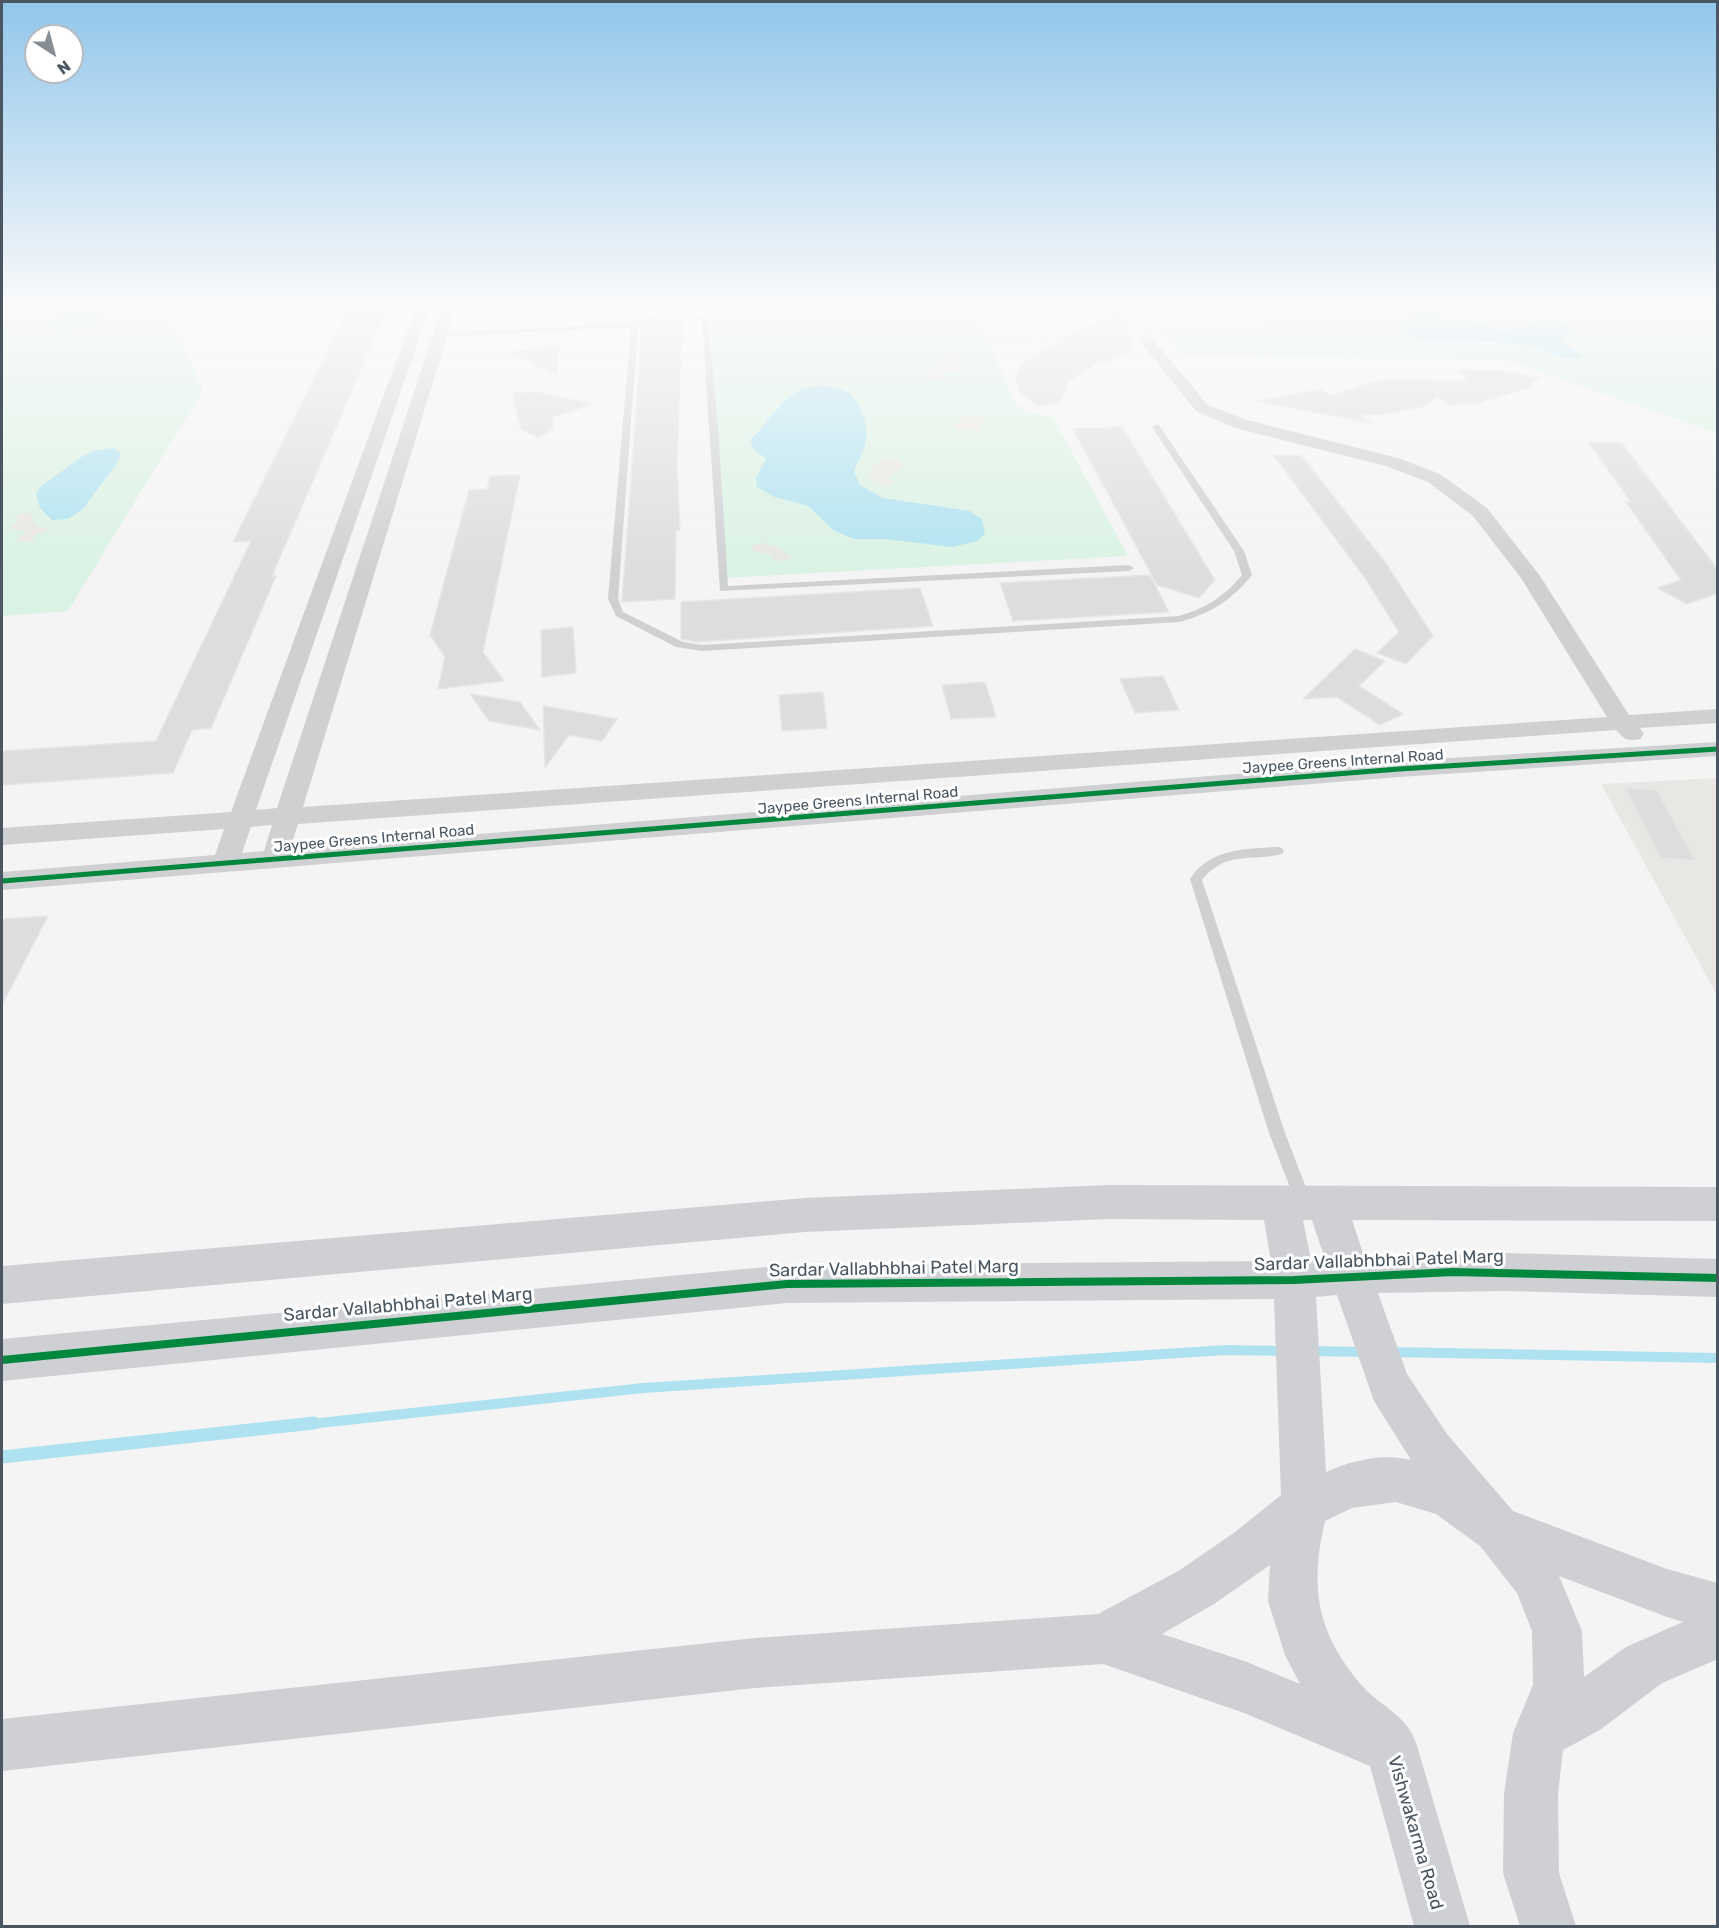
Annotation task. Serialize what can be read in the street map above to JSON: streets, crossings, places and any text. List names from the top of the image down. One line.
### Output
{"streets":{"street":["Jaypee Greens Internal Road","Sardar Vallabhbhai Patel Marg","Vishwakarma Road"]},"crossings":[["Sardar Vallabhbhai Patel Marg","Vishwakarma Road"]],"north":"bottom right"}
